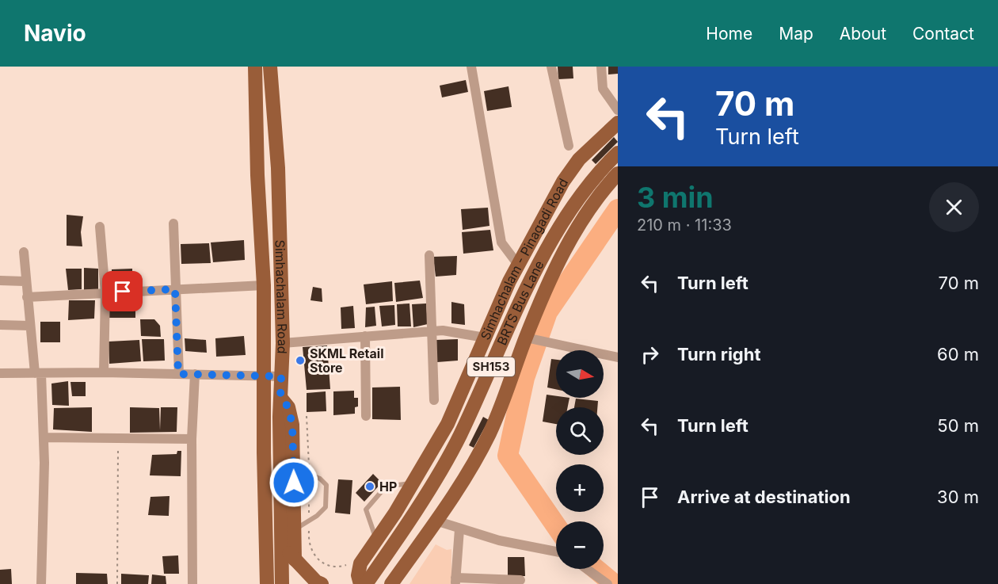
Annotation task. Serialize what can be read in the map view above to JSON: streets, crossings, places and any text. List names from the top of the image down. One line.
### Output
{"streets":{"main road":["Simhachalam - Pinagadi Road","Simhachalam Road","BRTS Bus Lane","SH153"]},"places":["SKML Retail Store","HP"],"north":"right","page":{"header":"Navio","nav":["Home","Map","About","Contact"],"turn":["70 m","Turn left"],"heading":["3 min","210 m · 11:33"],"list":[{"name":"Turn left","value":"70 m"},{"name":"Turn right","value":"60 m"},{"name":"Turn left","value":"50 m"},{"name":"Arrive at destination","value":"30 m"}],"map_buttons":["+","−"]}}
